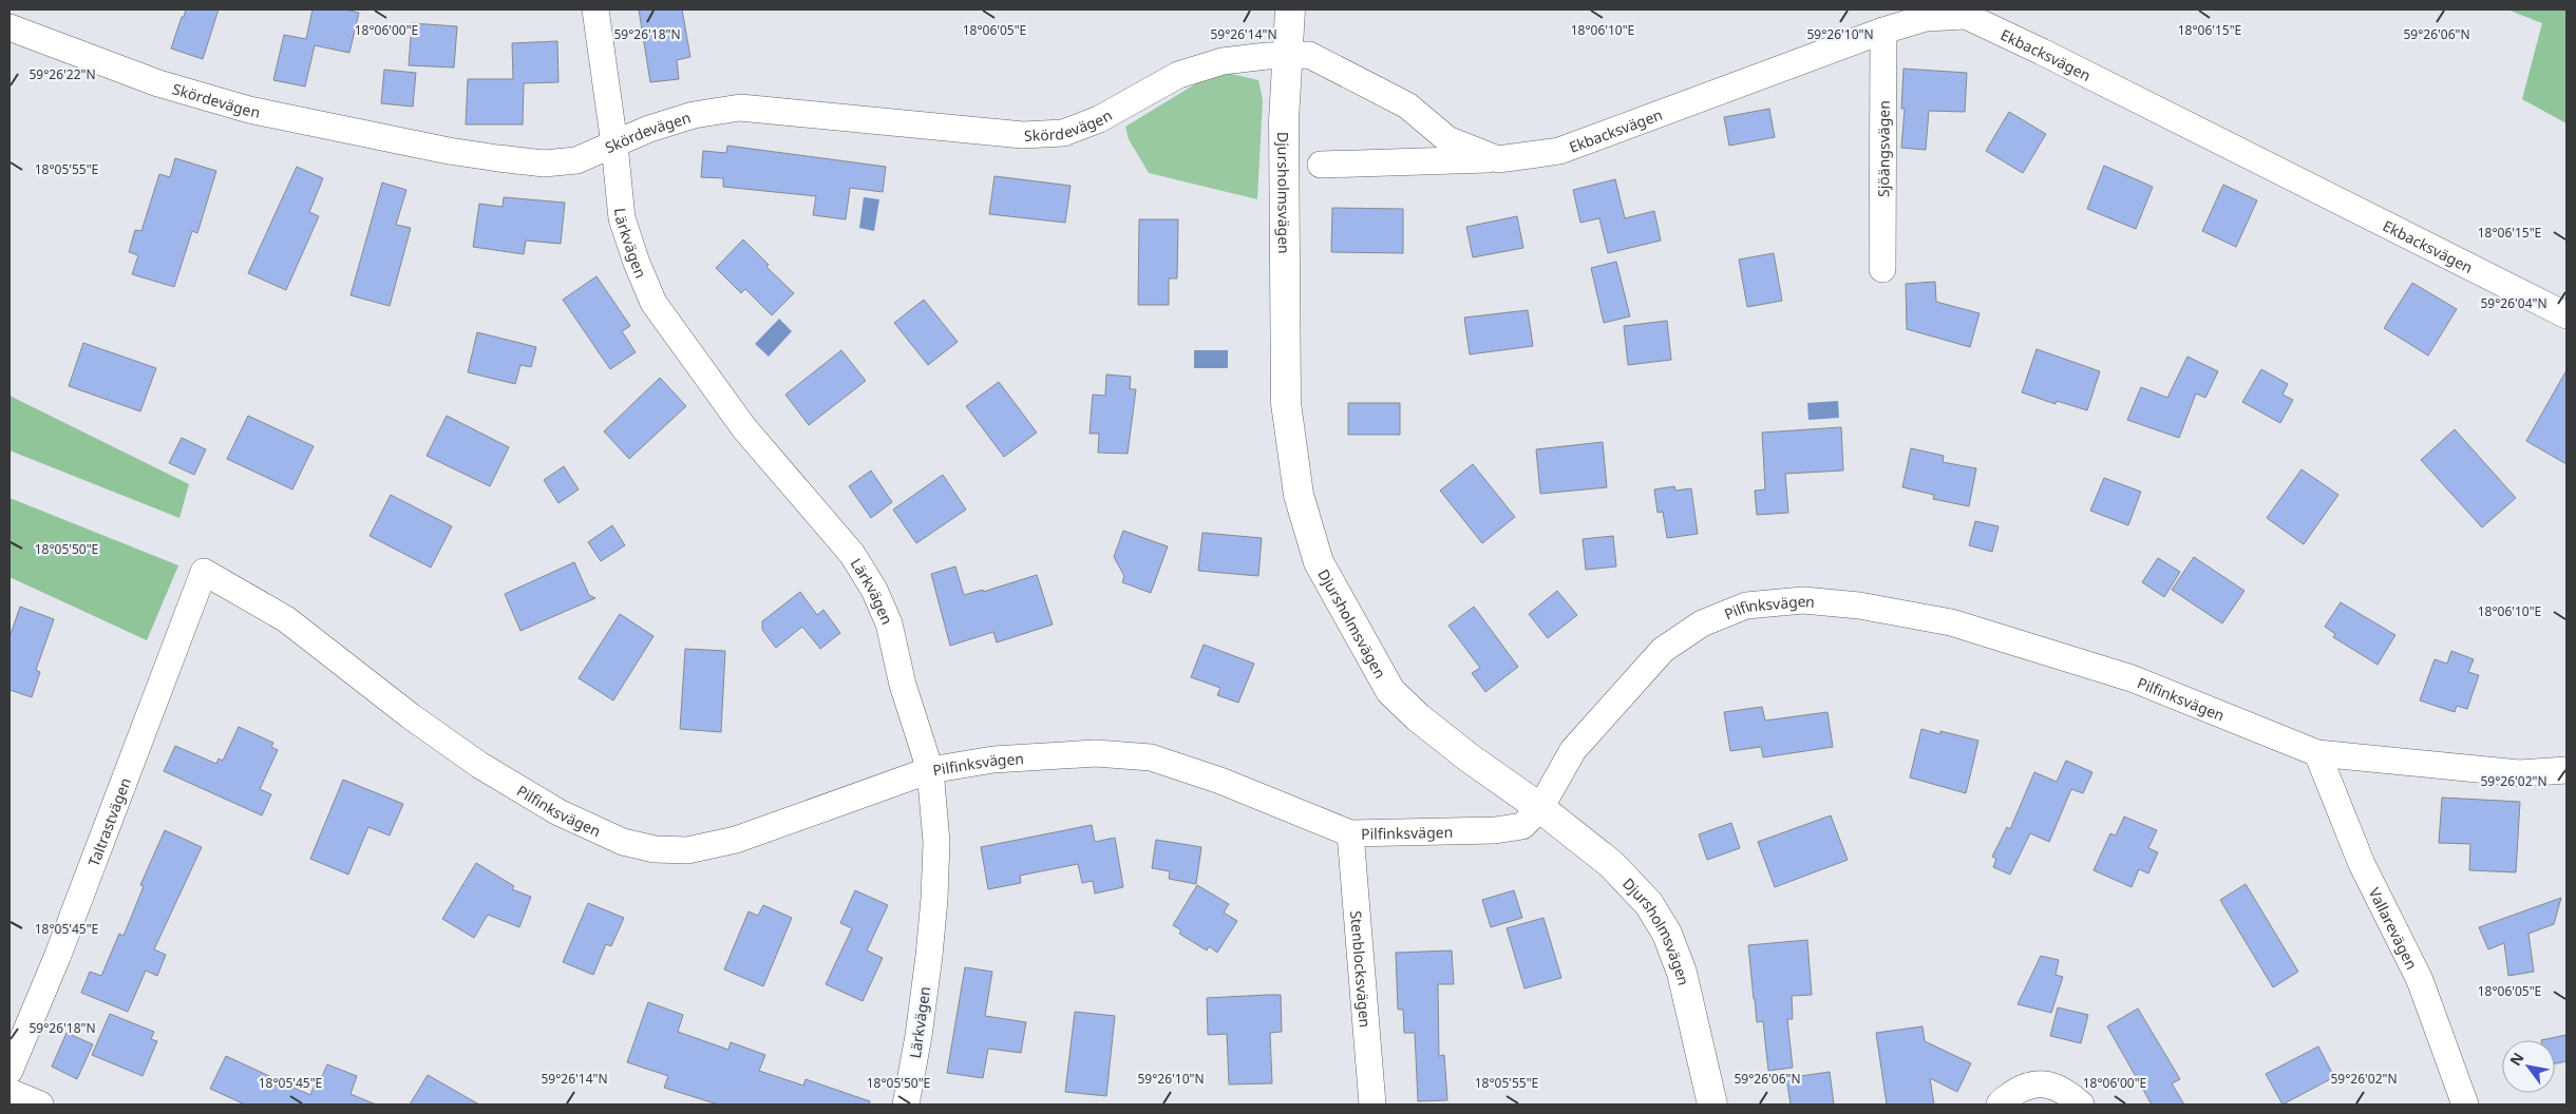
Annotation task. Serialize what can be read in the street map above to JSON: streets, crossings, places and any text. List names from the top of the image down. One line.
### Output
{"streets":{"street":["Ekbacksvägen","Skördevägen","Sjöängsvägen","Djursholmsvägen","Lärkvägen","Pilfinksvägen","Taltrastvägen","Vallarevägen","Stenblocksvägen"]},"crossings":[["Ekbacksvägen","Skördevägen"],["Ekbacksvägen","Sjöängsvägen"],["Ekbacksvägen","Djursholmsvägen"],["Skördevägen","Djursholmsvägen"],["Skördevägen","Lärkvägen"],["Djursholmsvägen","Pilfinksvägen"],["Lärkvägen","Pilfinksvägen"],["Pilfinksvägen","Taltrastvägen"],["Pilfinksvägen","Vallarevägen"],["Pilfinksvägen","Stenblocksvägen"]],"north":"top left","coordinates":["18°06'00\"E","18°06'05\"E","18°06'10\"E","18°06'15\"E","59°26'18\"N","59°26'14\"N","59°26'10\"N","59°26'06\"N","59°26'22\"N","18°05'55\"E","59°26'04\"N","18°05'50\"E","59°26'02\"N","18°05'45\"E"]}
